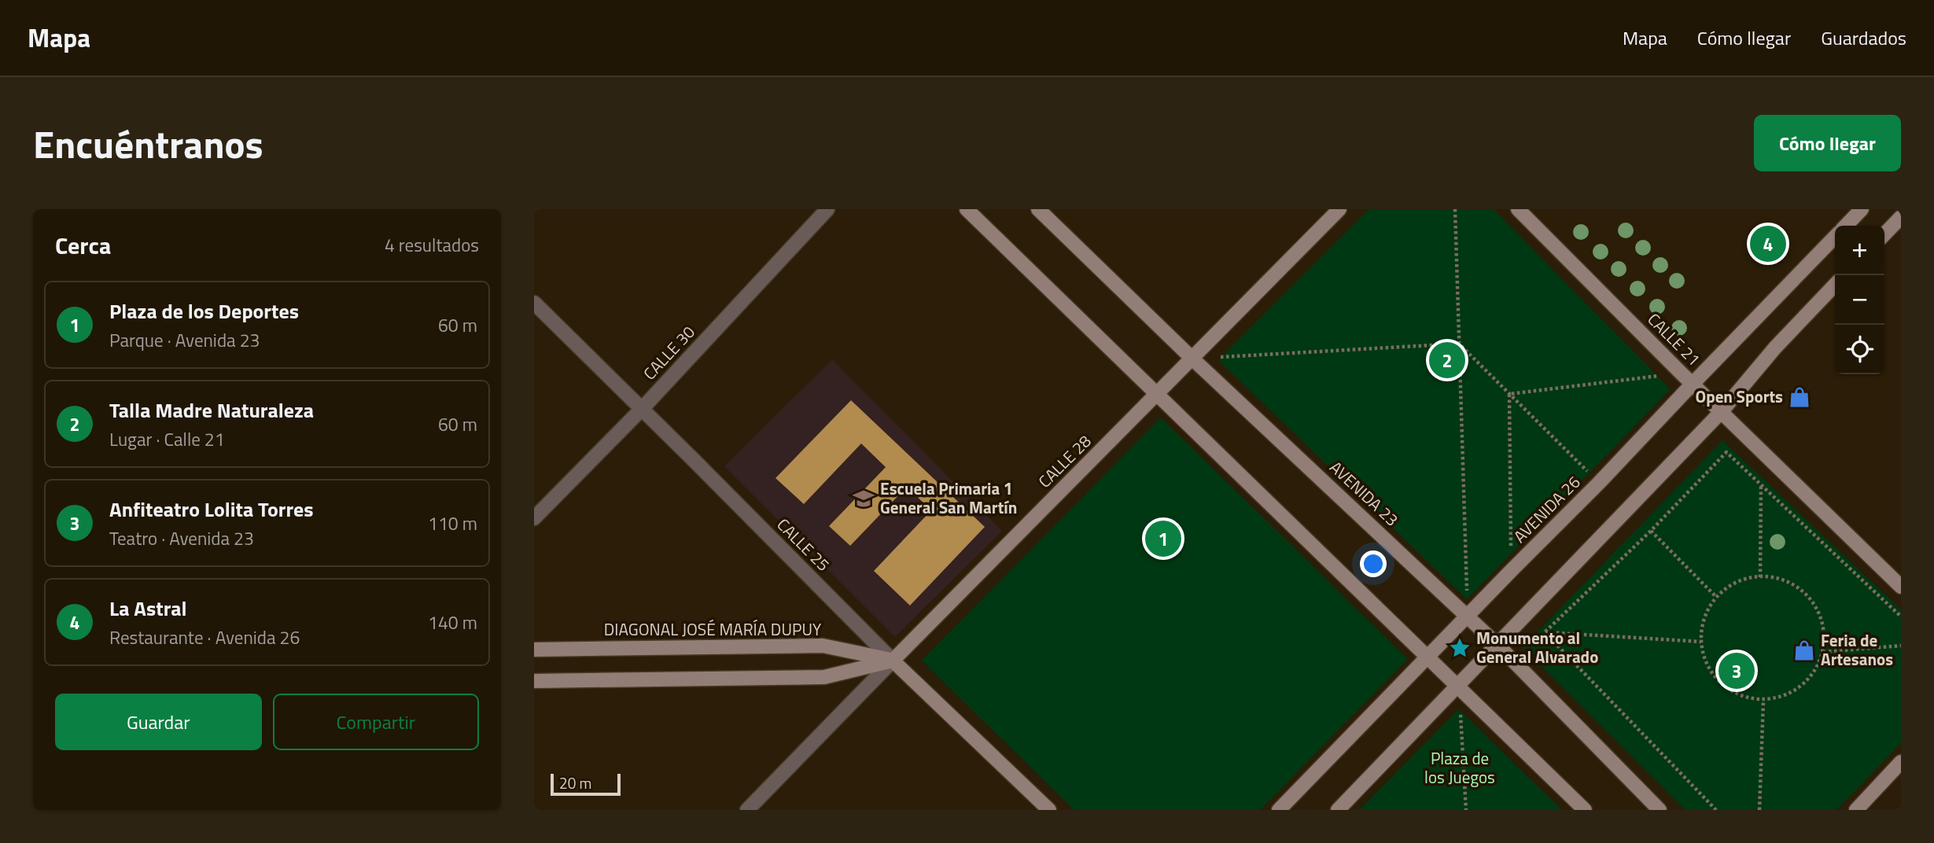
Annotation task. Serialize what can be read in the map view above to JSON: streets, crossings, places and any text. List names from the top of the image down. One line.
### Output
{"streets":{"main road":["CALLE 21","CALLE 28","AVENIDA 23","AVENIDA 26","CALLE 25","DIAGONAL JOSÉ MARÍA DUPUY"],"street":["CALLE 30"]},"crossings":[["CALLE 21","AVENIDA 26"],["CALLE 30","CALLE 25"],["CALLE 28","AVENIDA 23"],["CALLE 28","CALLE 25"],["CALLE 28","DIAGONAL JOSÉ MARÍA DUPUY"],["AVENIDA 23","AVENIDA 26"],["CALLE 25","DIAGONAL JOSÉ MARÍA DUPUY"]],"parks":["Plaza de los Juegos"],"places":{"shop":["Open Sports","Feria de Artesanos"],"school or university":["Escuela Primaria 1 General San Martín"],"place":["Monumento al General Alvarado"]},"scale_bar":"20 m","page":{"header":"Mapa","nav":["Mapa","Cómo llegar","Guardados"],"title":"Encuéntranos","buttons":["Cómo llegar",["Guardar","Compartir"]],"heading":["Cerca","4 resultados"],"pins":["4","2","1","3"],"map_buttons":["+","−"],"list":[{"mark":"1","name":"Plaza de los Deportes","note":"Parque · Avenida 23","value":"60 m"},{"mark":"2","name":"Talla Madre Naturaleza","note":"Lugar · Calle 21","value":"60 m"},{"mark":"3","name":"Anfiteatro Lolita Torres","note":"Teatro · Avenida 23","value":"110 m"},{"mark":"4","name":"La Astral","note":"Restaurante · Avenida 26","value":"140 m"}],"scale":"20 m"}}
